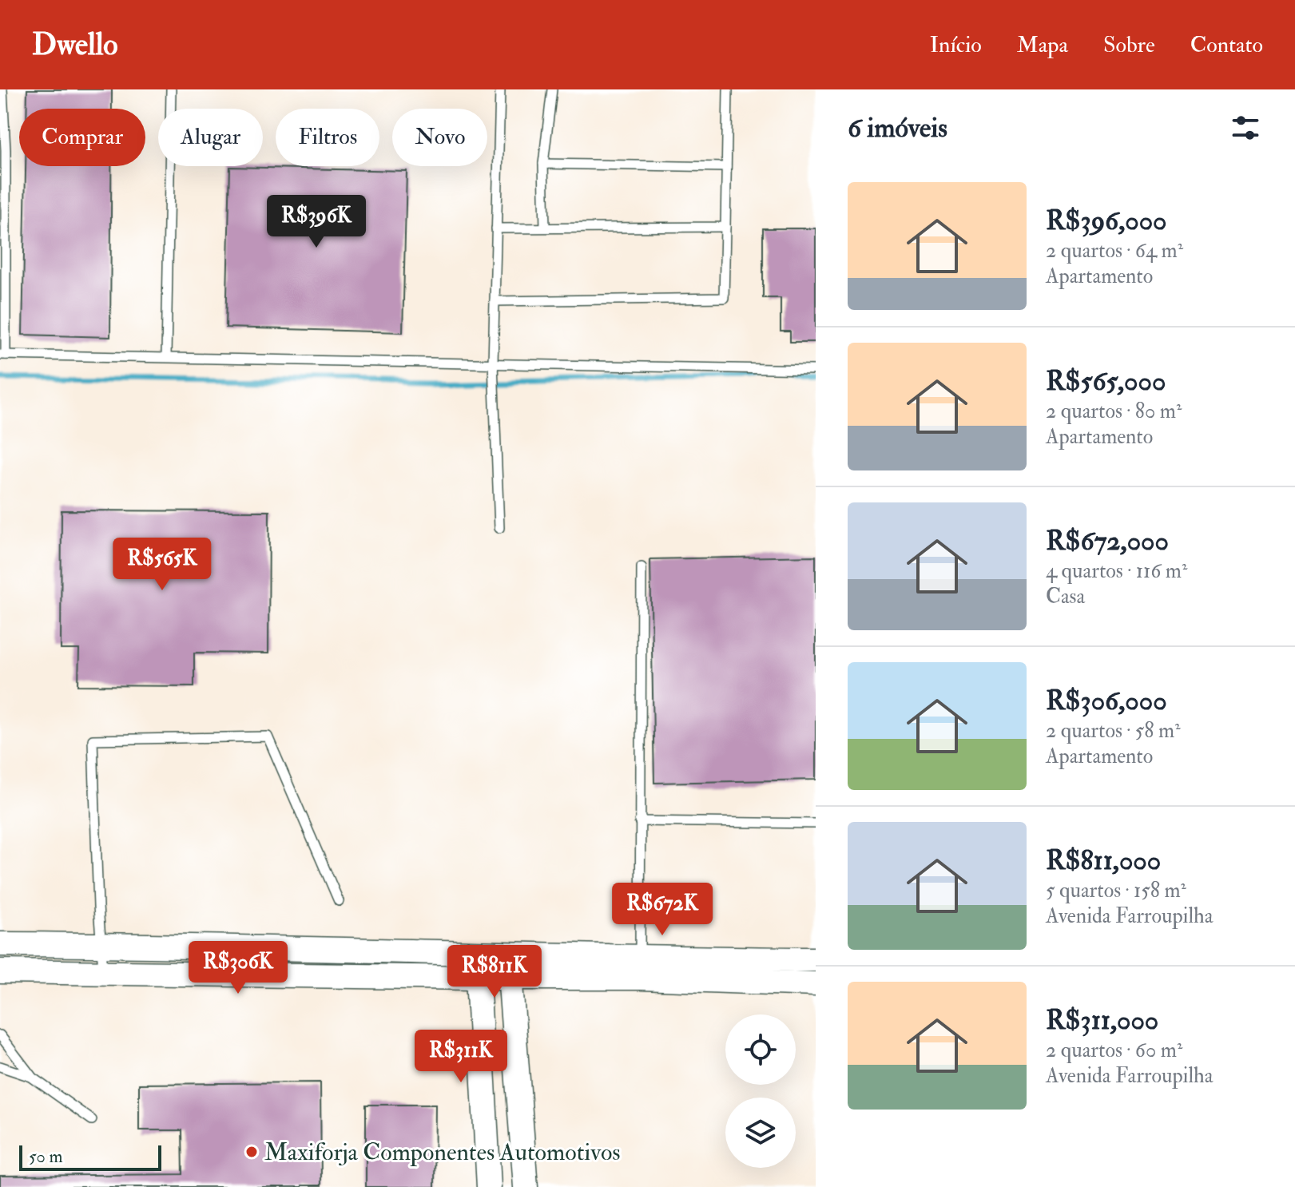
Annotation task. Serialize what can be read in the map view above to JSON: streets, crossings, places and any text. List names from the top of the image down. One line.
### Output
{"places":["Maxiforja Componentes Automotivos"],"scale_bar":"50 m","page":{"header":"Dwello","nav":["Início","Mapa","Sobre","Contato"],"heading":"6 imóveis","chip":["Comprar","Alugar","Filtros","Novo"],"list":[{"name":"R$396,000","note":"2 quartos · 64 m² · Apartamento"},{"name":"R$565,000","note":"2 quartos · 80 m² · Apartamento"},{"name":"R$672,000","note":"4 quartos · 116 m² · Casa"},{"name":"R$306,000","note":"2 quartos · 58 m² · Apartamento"},{"name":"R$811,000","note":"5 quartos · 158 m² · Avenida Farroupilha"},{"name":"R$311,000","note":"2 quartos · 60 m² · Avenida Farroupilha"}],"price":["R$396K","R$565K","R$672K","R$306K","R$811K","R$311K"],"scale":"50 m"}}
